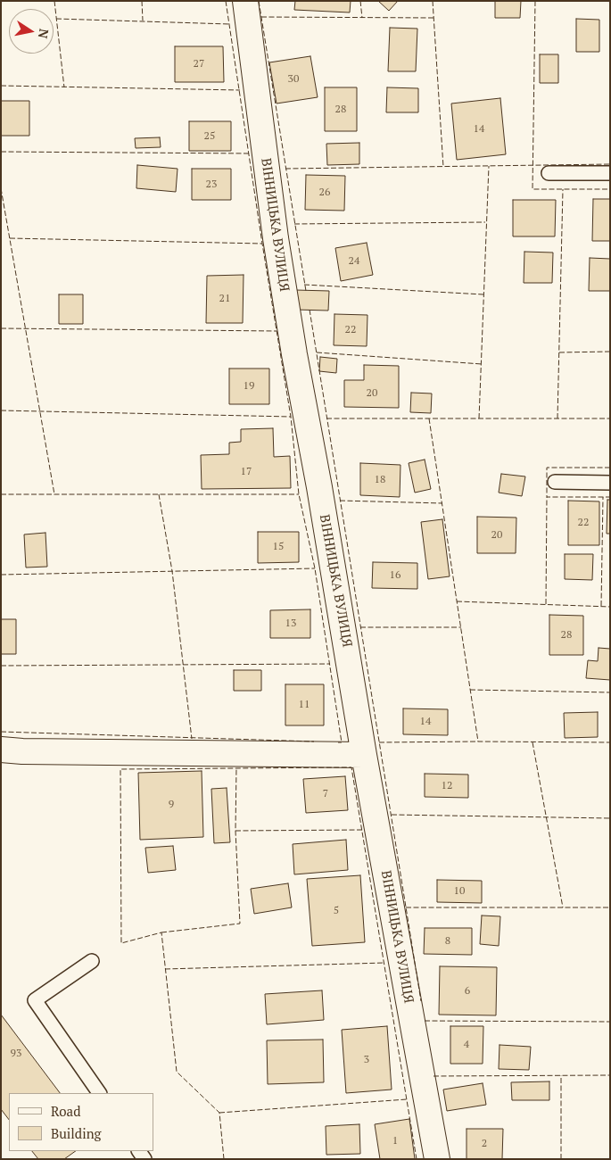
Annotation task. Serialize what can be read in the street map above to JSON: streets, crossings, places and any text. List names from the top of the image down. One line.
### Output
{"streets":{"street":["ВІННИЦЬКА ВУЛИЦЯ"]},"house_numbers":["27","30","28","14","25","23","26","24","21","22","19","20","17","18","22","20","15","16","13","28","11","14","12","7","9","10","5","8","6","4","93","3","1","2"],"legend":["Road","Building"],"north":"right"}
